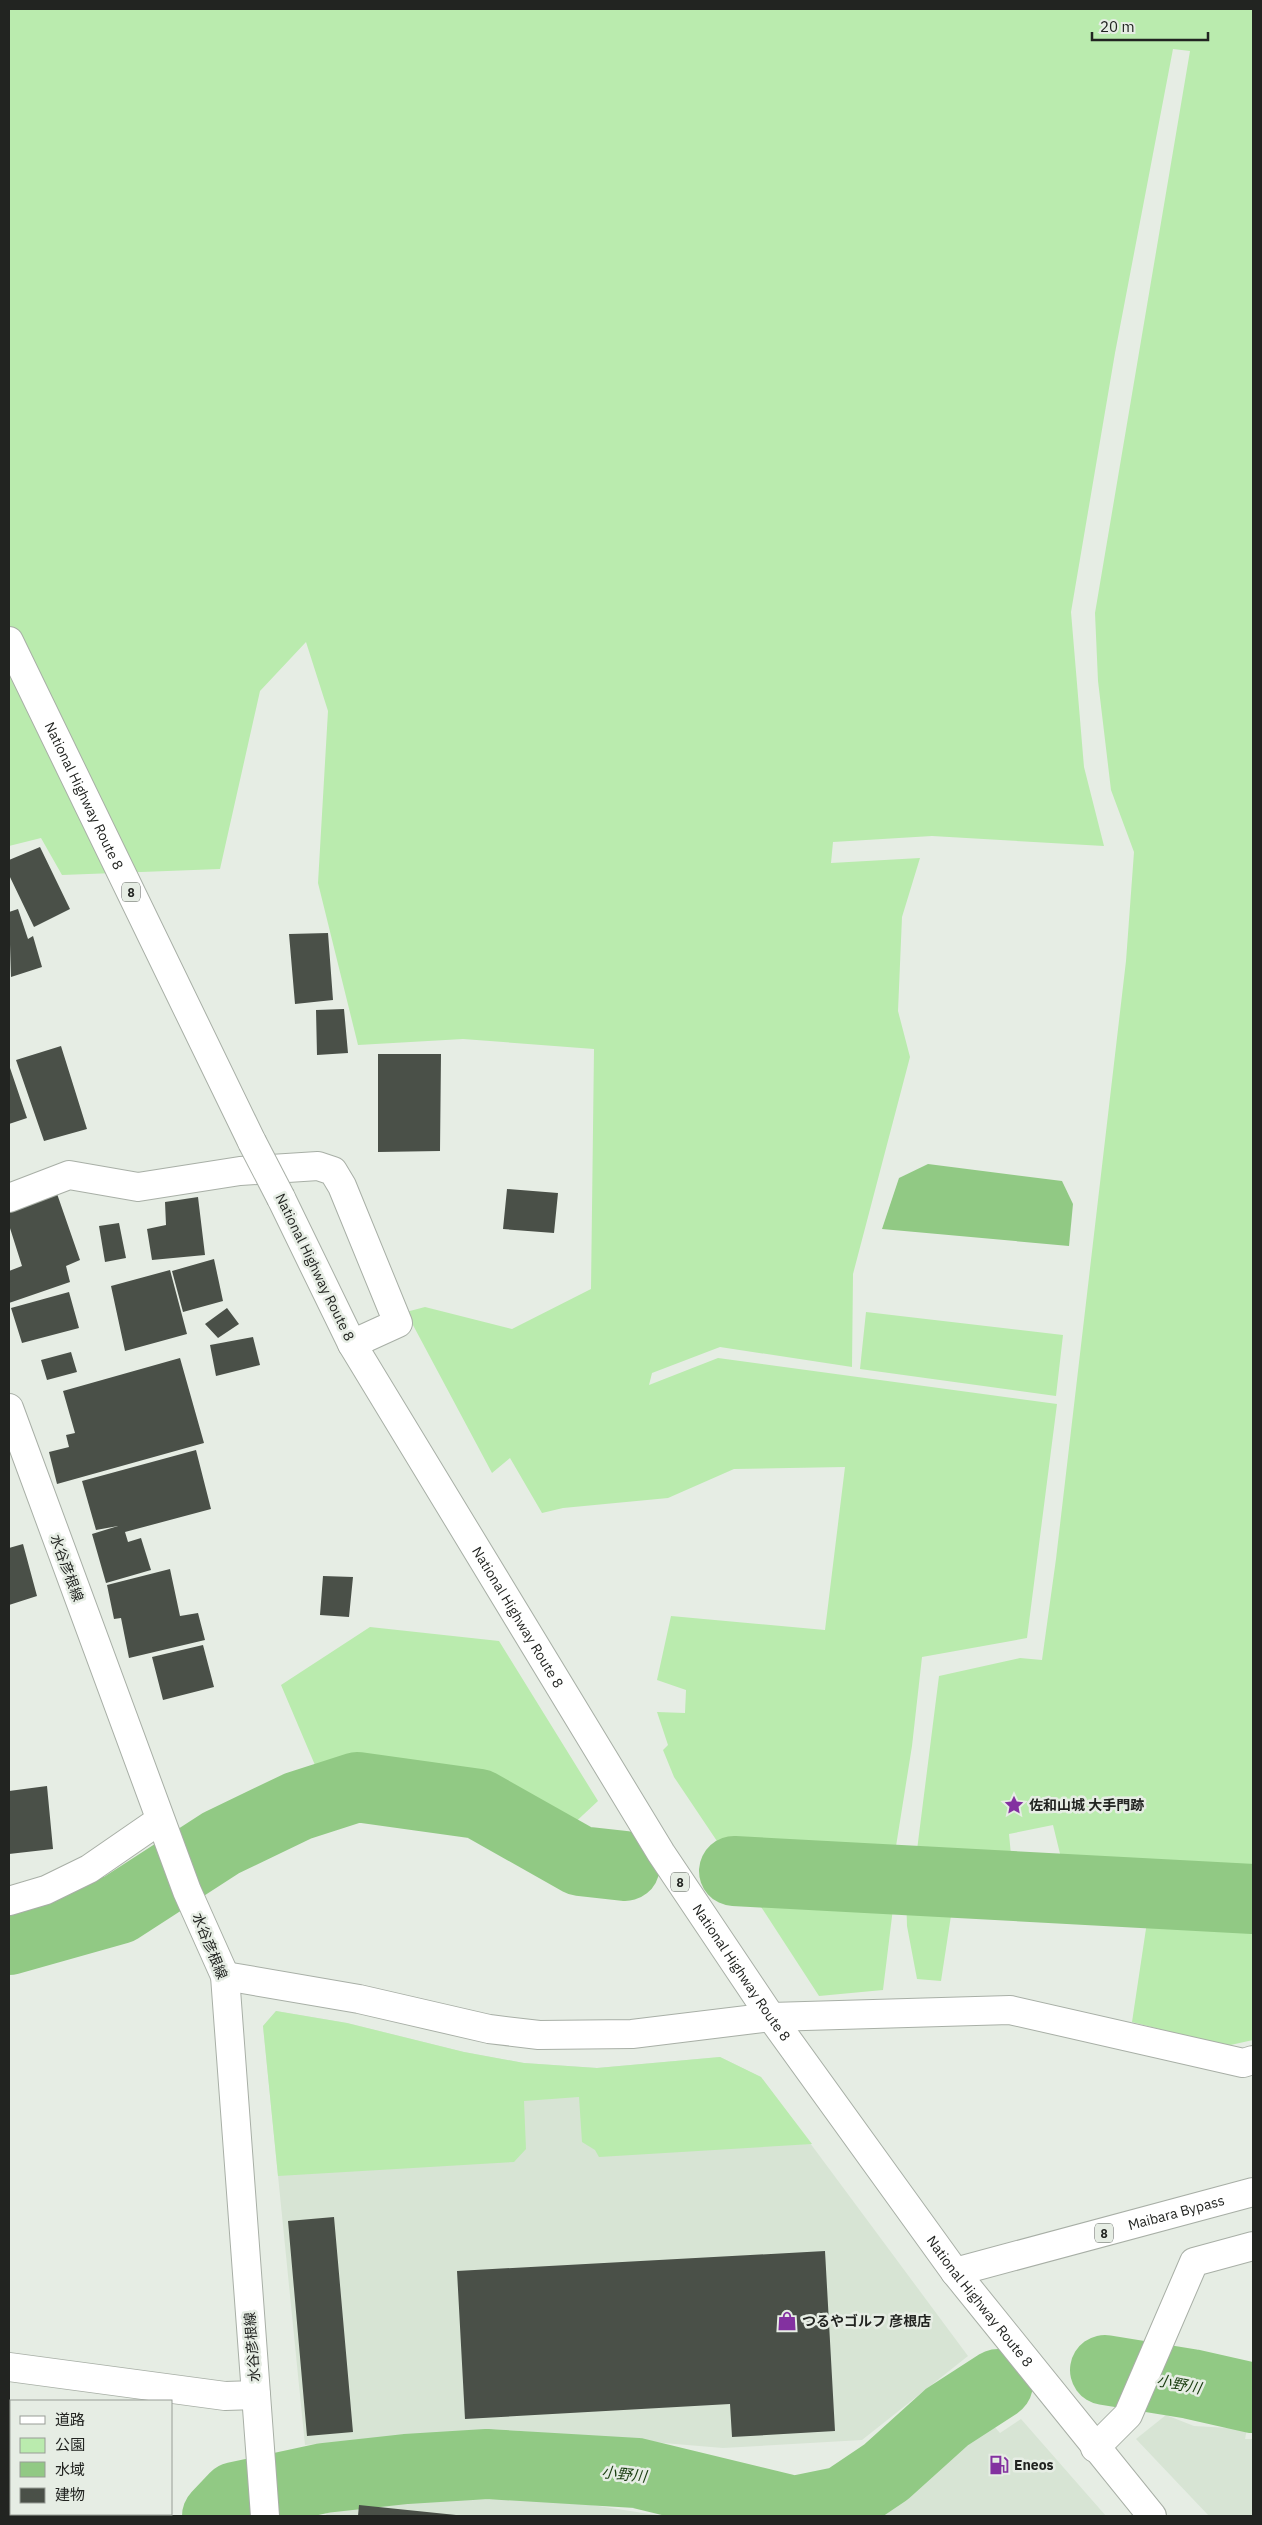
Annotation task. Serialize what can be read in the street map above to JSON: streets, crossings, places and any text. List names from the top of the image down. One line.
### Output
{"streets":{"main road":["National Highway Route 8","8","水谷彦根線","Maibara Bypass"]},"crossings":[["National Highway Route 8","Maibara Bypass"]],"water":["小野川"],"places":{"place":["佐和山城 大手門跡"],"shop":["つるやゴルフ 彦根店"],"fuel station":["Eneos"]},"legend":["道路","公園","水域","建物"],"scale_bar":"20 m"}
